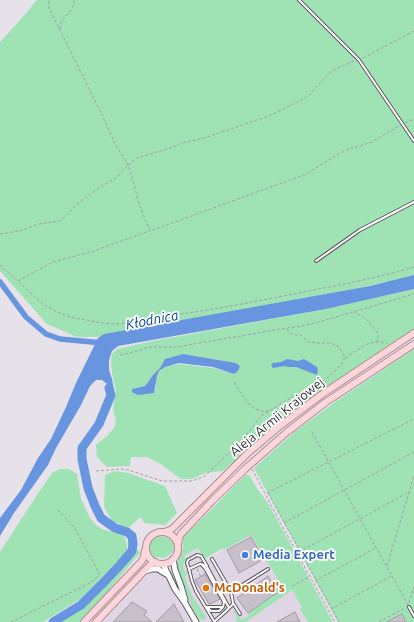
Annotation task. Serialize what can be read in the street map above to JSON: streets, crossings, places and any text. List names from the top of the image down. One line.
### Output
{"streets":{"main road":["Aleja Armii Krajowej"]},"water":["Kłodnica"],"places":["Media Expert","McDonald's"]}
